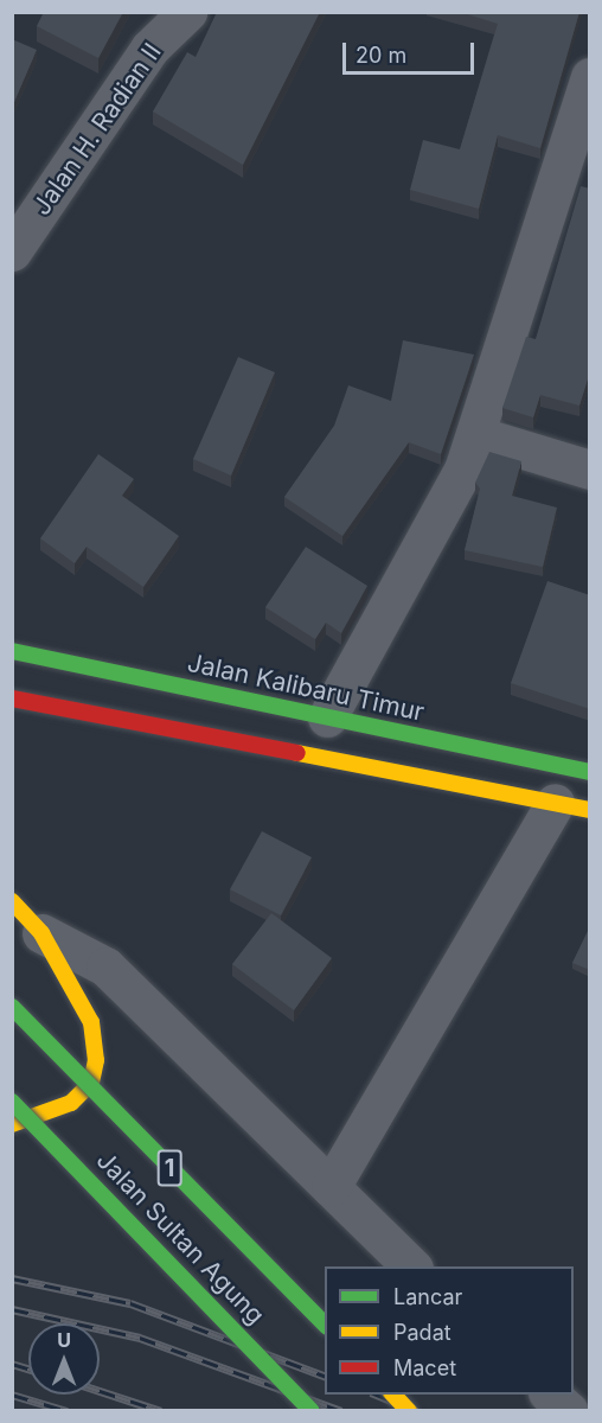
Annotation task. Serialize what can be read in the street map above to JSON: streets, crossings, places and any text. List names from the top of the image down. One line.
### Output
{"streets":{"main road":["Jalan Kalibaru Timur","1","Jalan Sultan Agung"],"street":["Jalan H. Radian II"]},"legend":["Lancar","Padat","Macet"],"scale_bar":"20 m","north":"top"}
